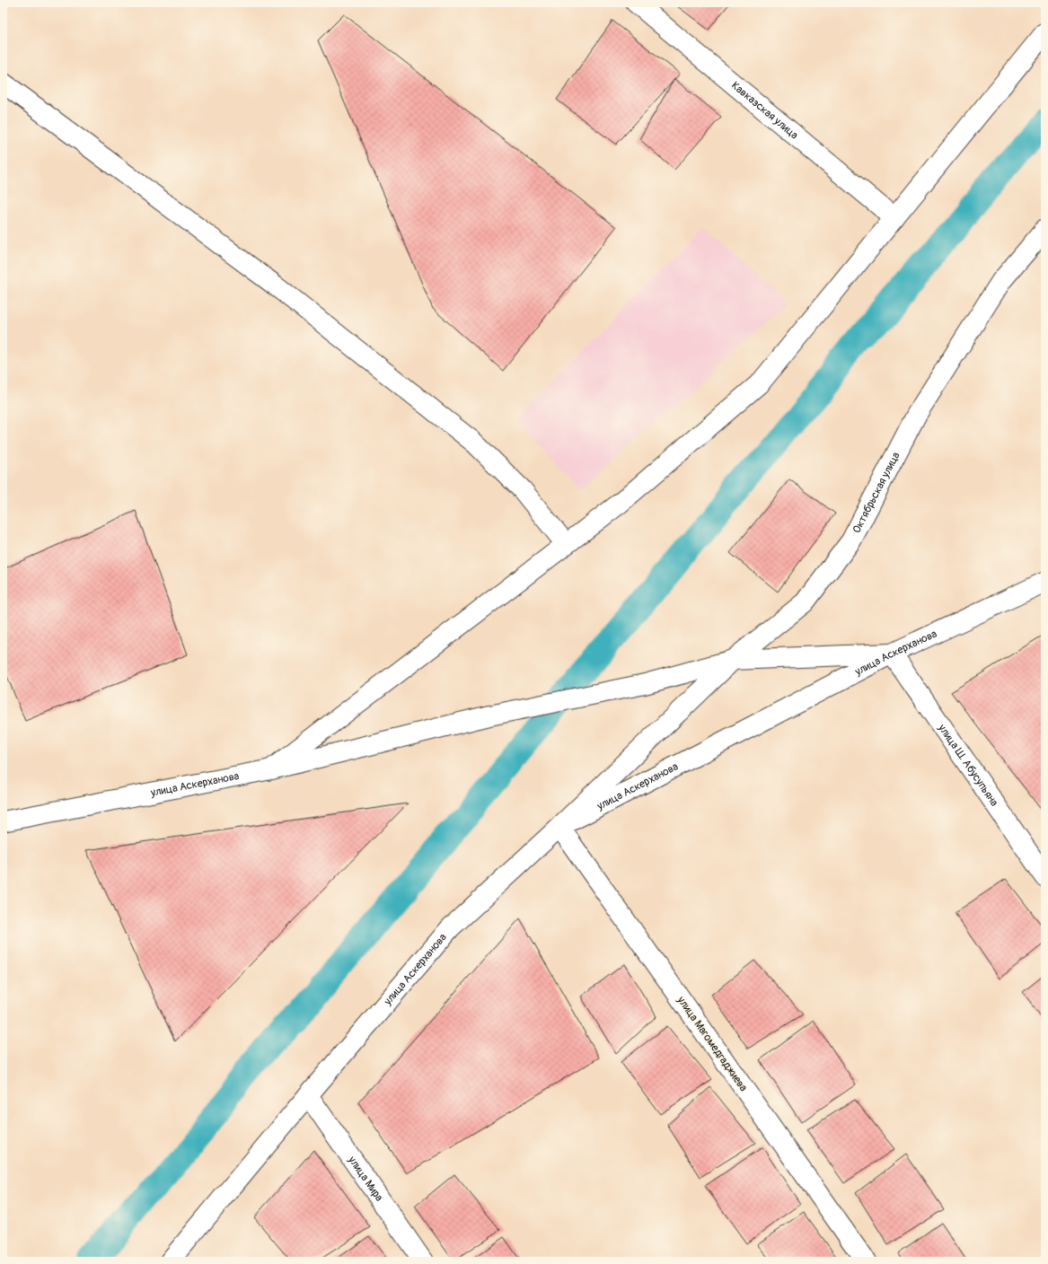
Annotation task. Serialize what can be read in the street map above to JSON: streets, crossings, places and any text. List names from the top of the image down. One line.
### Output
{"streets":{"street":["Кавказская улица","Октябрьская улица","улица Аскерханова","улица Ш. Абусупьяна","улица Магомедгаджиева","улица Мира"]},"crossings":[["Октябрьская улица","улица Аскерханова"],["улица Аскерханова","улица Ш. Абусупьяна"],["улица Аскерханова","улица Магомедгаджиева"],["улица Аскерханова","улица Мира"]]}
